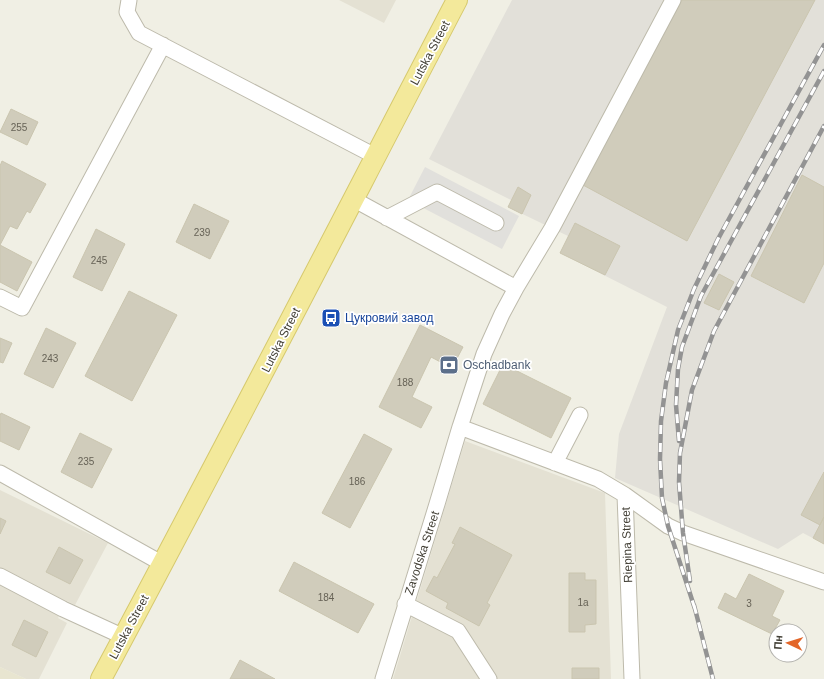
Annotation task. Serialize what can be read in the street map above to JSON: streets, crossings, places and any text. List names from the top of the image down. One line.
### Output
{"streets":{"main road":["Lutska Street"],"street":["Riepina Street","Zavodska Street"]},"crossings":[["Riepina Street","Zavodska Street"]],"places":{"bus stop":["Цукровий завод"],"bank":["Oschadbank"]},"house_numbers":["255","239","245","243","188","235","186","184","1а","3"],"north":"left"}
